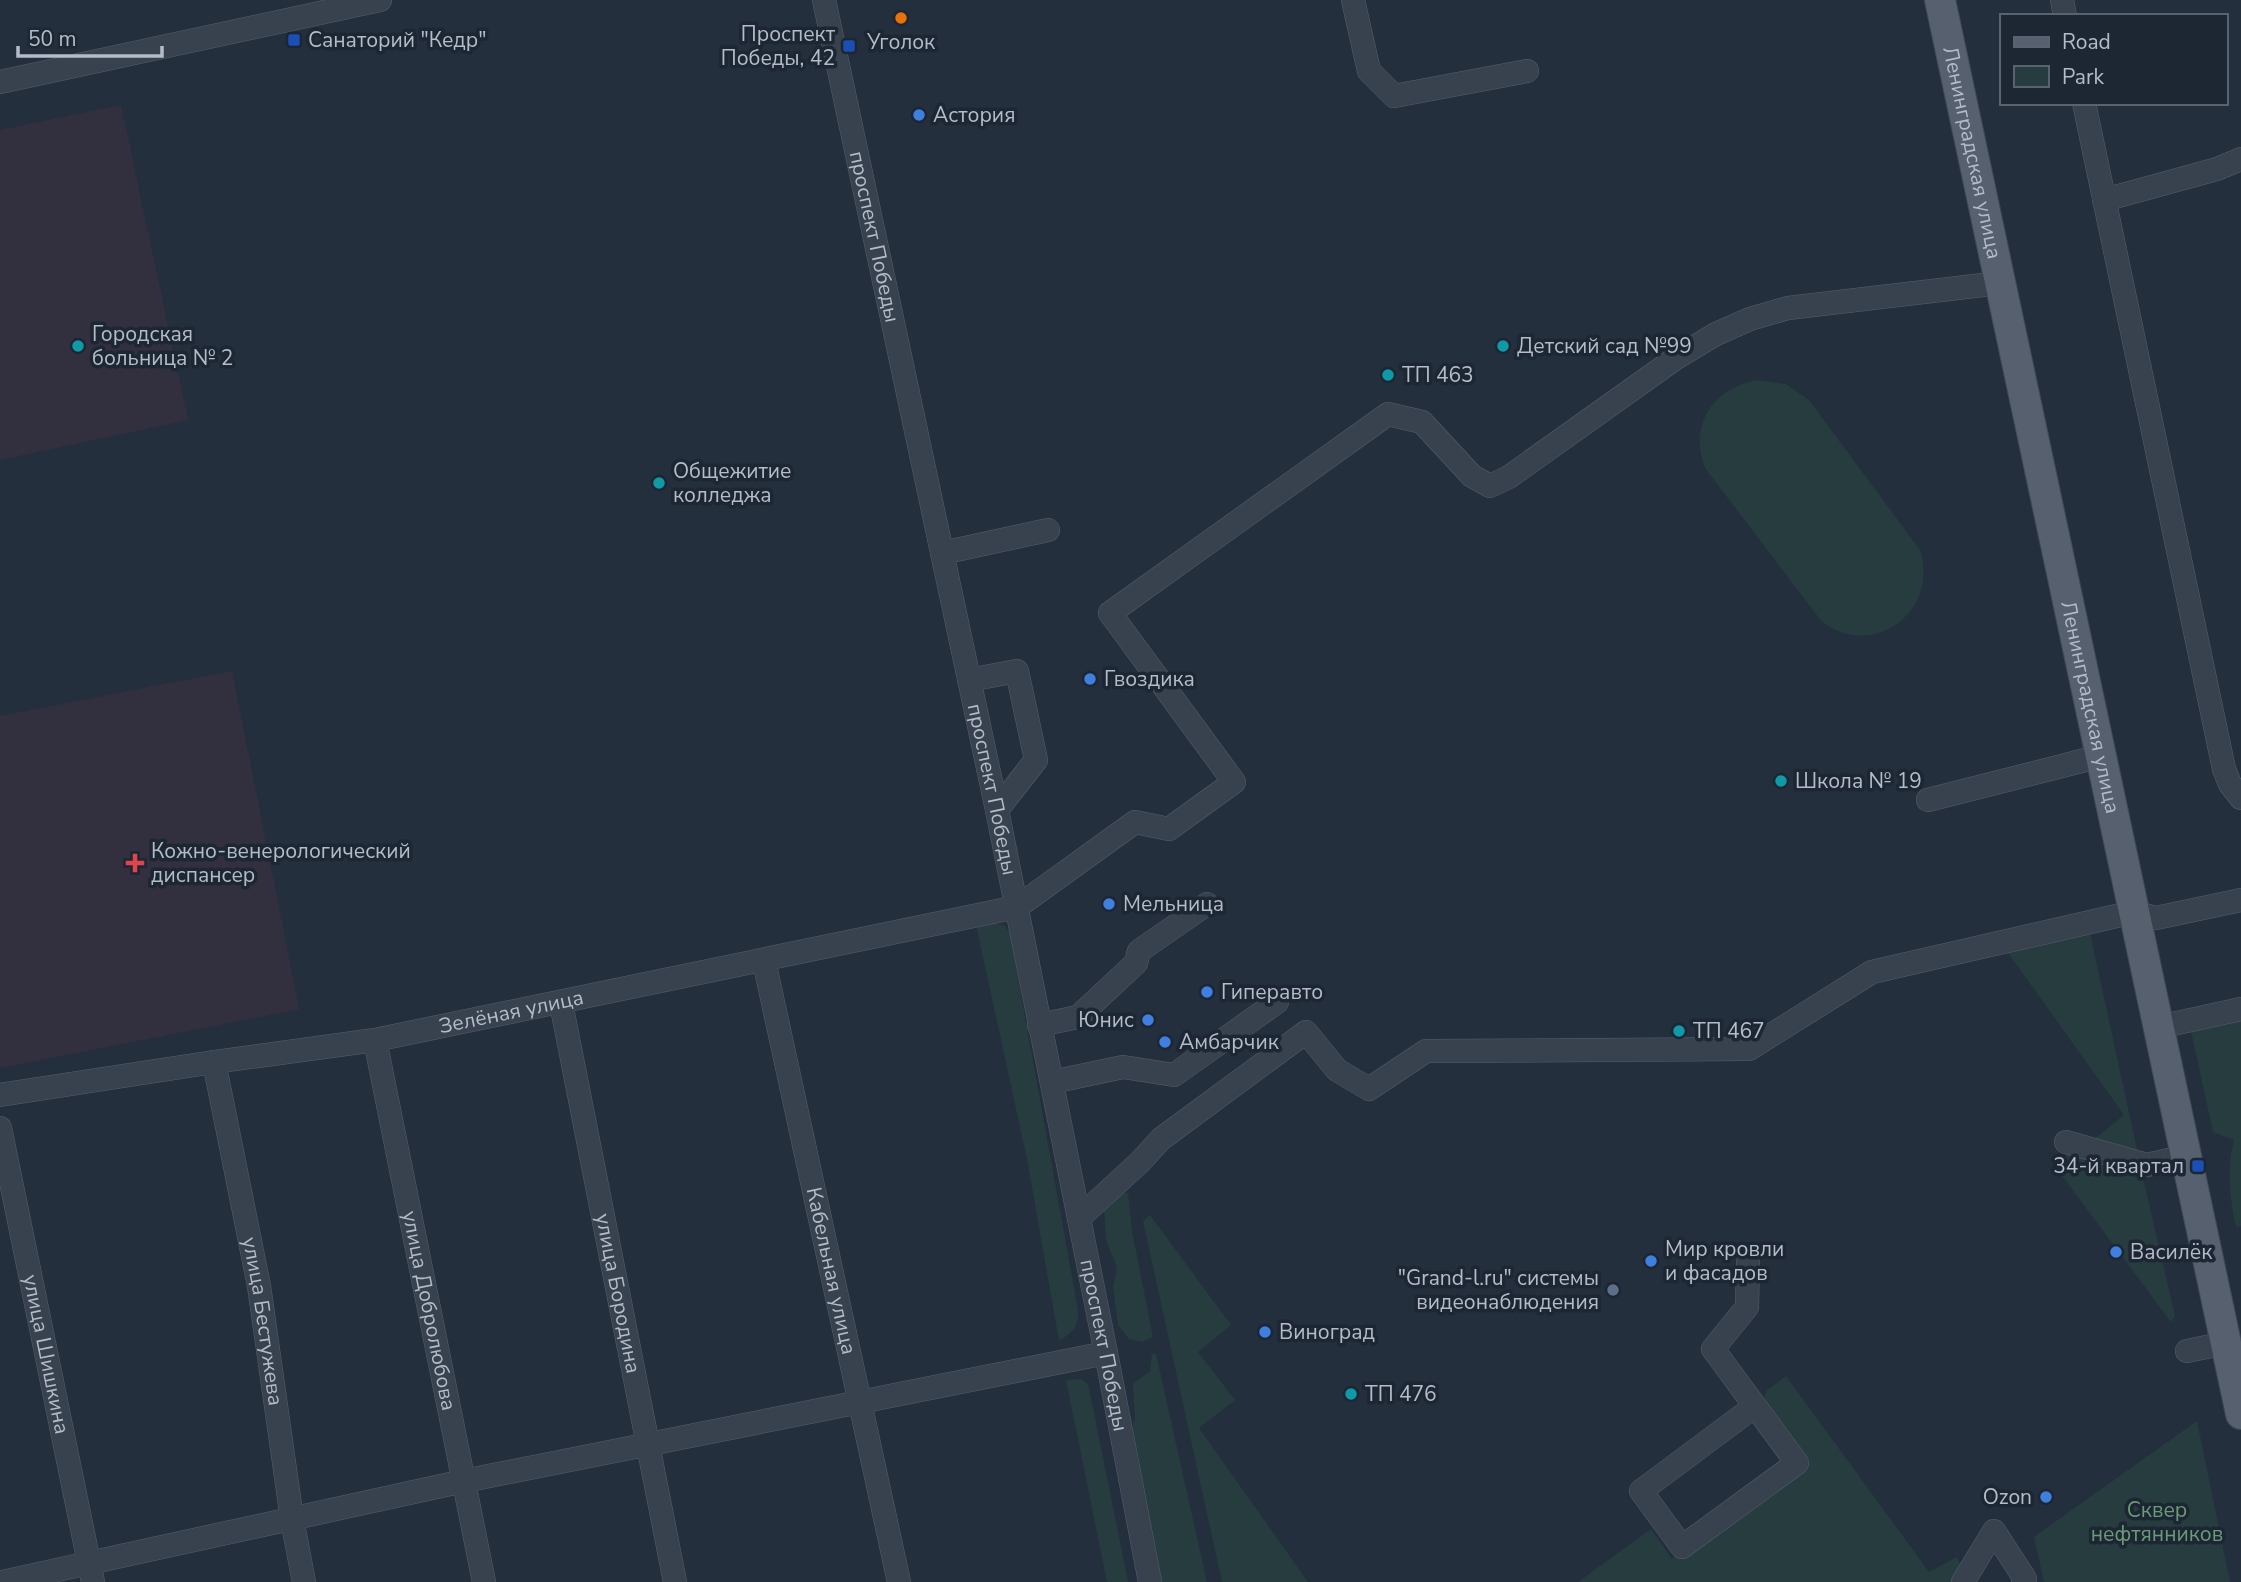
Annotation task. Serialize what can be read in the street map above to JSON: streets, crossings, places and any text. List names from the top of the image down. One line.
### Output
{"streets":{"main road":["Ленинградская улица"],"street":["проспект Победы","Зелёная улица","Кабельная улица","улица Бородина","улица Добролюбова","улица Бестужева","улица Шишкина"]},"crossings":[["проспект Победы","Зелёная улица"],["Зелёная улица","Кабельная улица"],["Зелёная улица","улица Бородина"],["Зелёная улица","улица Добролюбова"],["Зелёная улица","улица Бестужева"]],"parks":["Сквер нефтянников"],"places":{"other":["Уголок","Астория","Городская больница № 2","Детский сад №99","ТП 463","Общежитие колледжа","Гвоздика","Школа № 19","Мельница","Гиперавто","Юнис","ТП 467","Амбарчик","Василёк","Мир кровли и фасадов","\"Grand-l.ru\" системы видеонаблюдения","Виноград","ТП 476","Ozon"],"transit":["Санаторий \"Кедр\"","Проспект Победы, 42","34-й квартал"],"health":["Кожно-венерологический диспансер"]},"legend":["Road","Park"],"scale_bar":"50 m"}
